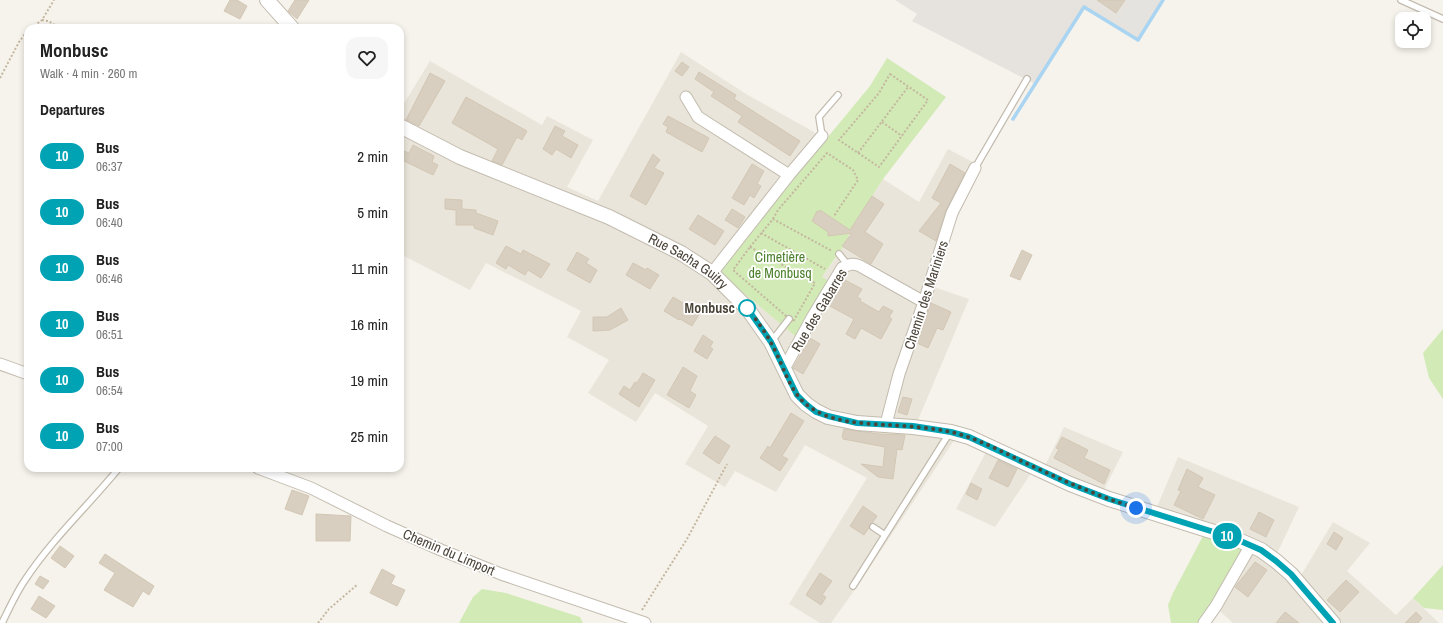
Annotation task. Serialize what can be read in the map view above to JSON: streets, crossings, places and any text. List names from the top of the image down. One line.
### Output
{"streets":{"street":["Rue Sacha Guitry","Chemin des Mariniers","Rue des Gabarres","Chemin du Limport"]},"crossings":[["Rue Sacha Guitry","Chemin des Mariniers"],["Rue Sacha Guitry","Rue des Gabarres"],["Chemin des Mariniers","Rue des Gabarres"]],"parks":["Cimetière de Monbusq"],"places":["Monbusc"],"lines":["bus line 10"],"page":{"on_map":"10","heading":[["Monbusc","Walk · 4 min · 260 m"],"Departures"],"list":[{"mark":"10","name":"Bus","note":"06:37","value":"2 min"},{"mark":"10","name":"Bus","note":"06:40","value":"5 min"},{"mark":"10","name":"Bus","note":"06:46","value":"11 min"},{"mark":"10","name":"Bus","note":"06:51","value":"16 min"},{"mark":"10","name":"Bus","note":"06:54","value":"19 min"},{"mark":"10","name":"Bus","note":"07:00","value":"25 min"}]}}
